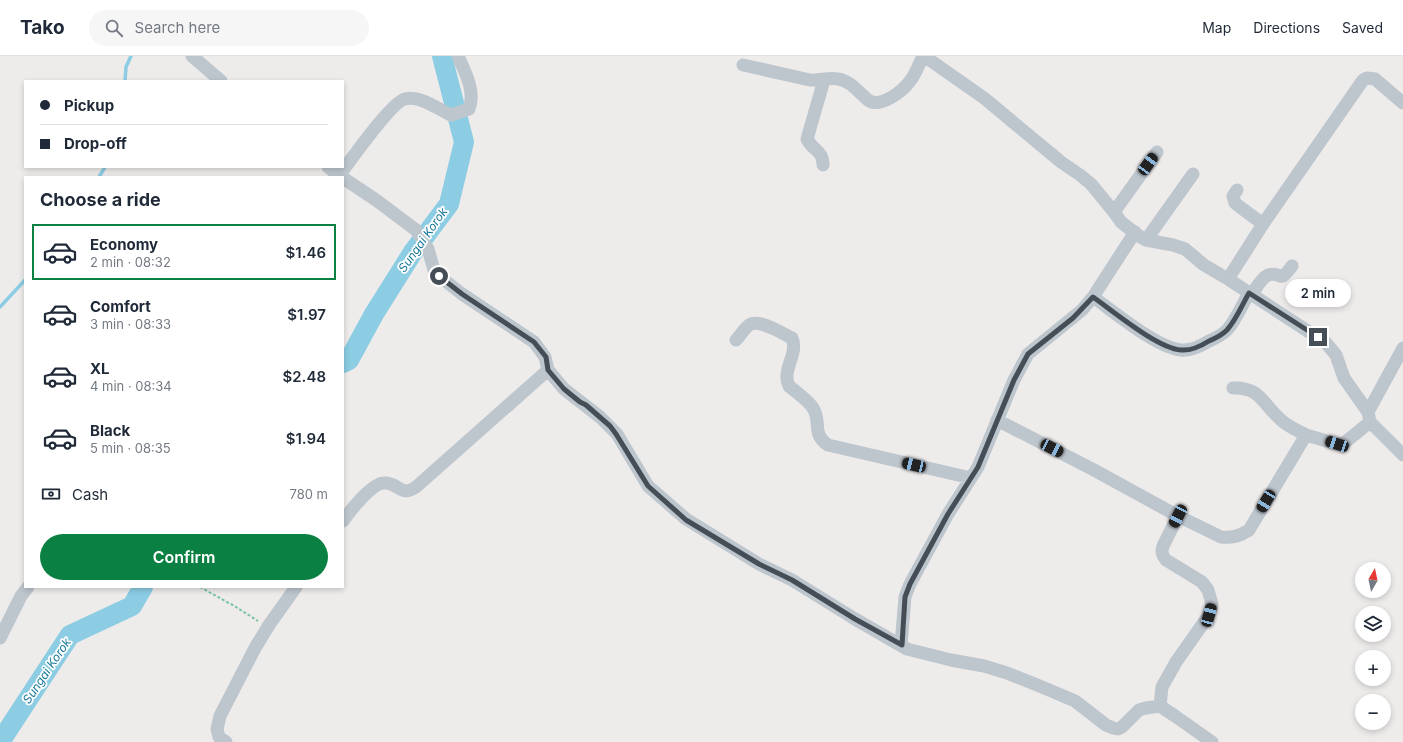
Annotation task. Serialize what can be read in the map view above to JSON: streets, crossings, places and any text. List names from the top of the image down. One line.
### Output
{"water":["Sungai Korok"],"north":"top","page":{"header":"Tako","search":"Search here","nav":["Map","Directions","Saved"],"banner":["Pickup","Drop-off"],"heading":"Choose a ride","list":[{"name":"Economy","note":"2 min · 08:32","value":"$1.46"},{"name":"Comfort","note":"3 min · 08:33","value":"$1.97"},{"name":"XL","note":"4 min · 08:34","value":"$2.48"},{"name":"Black","note":"5 min · 08:35","value":"$1.94"}],"bubble":"2 min","pay":["Cash","780 m"],"buttons":"Confirm","map_buttons":["+","−"]}}
